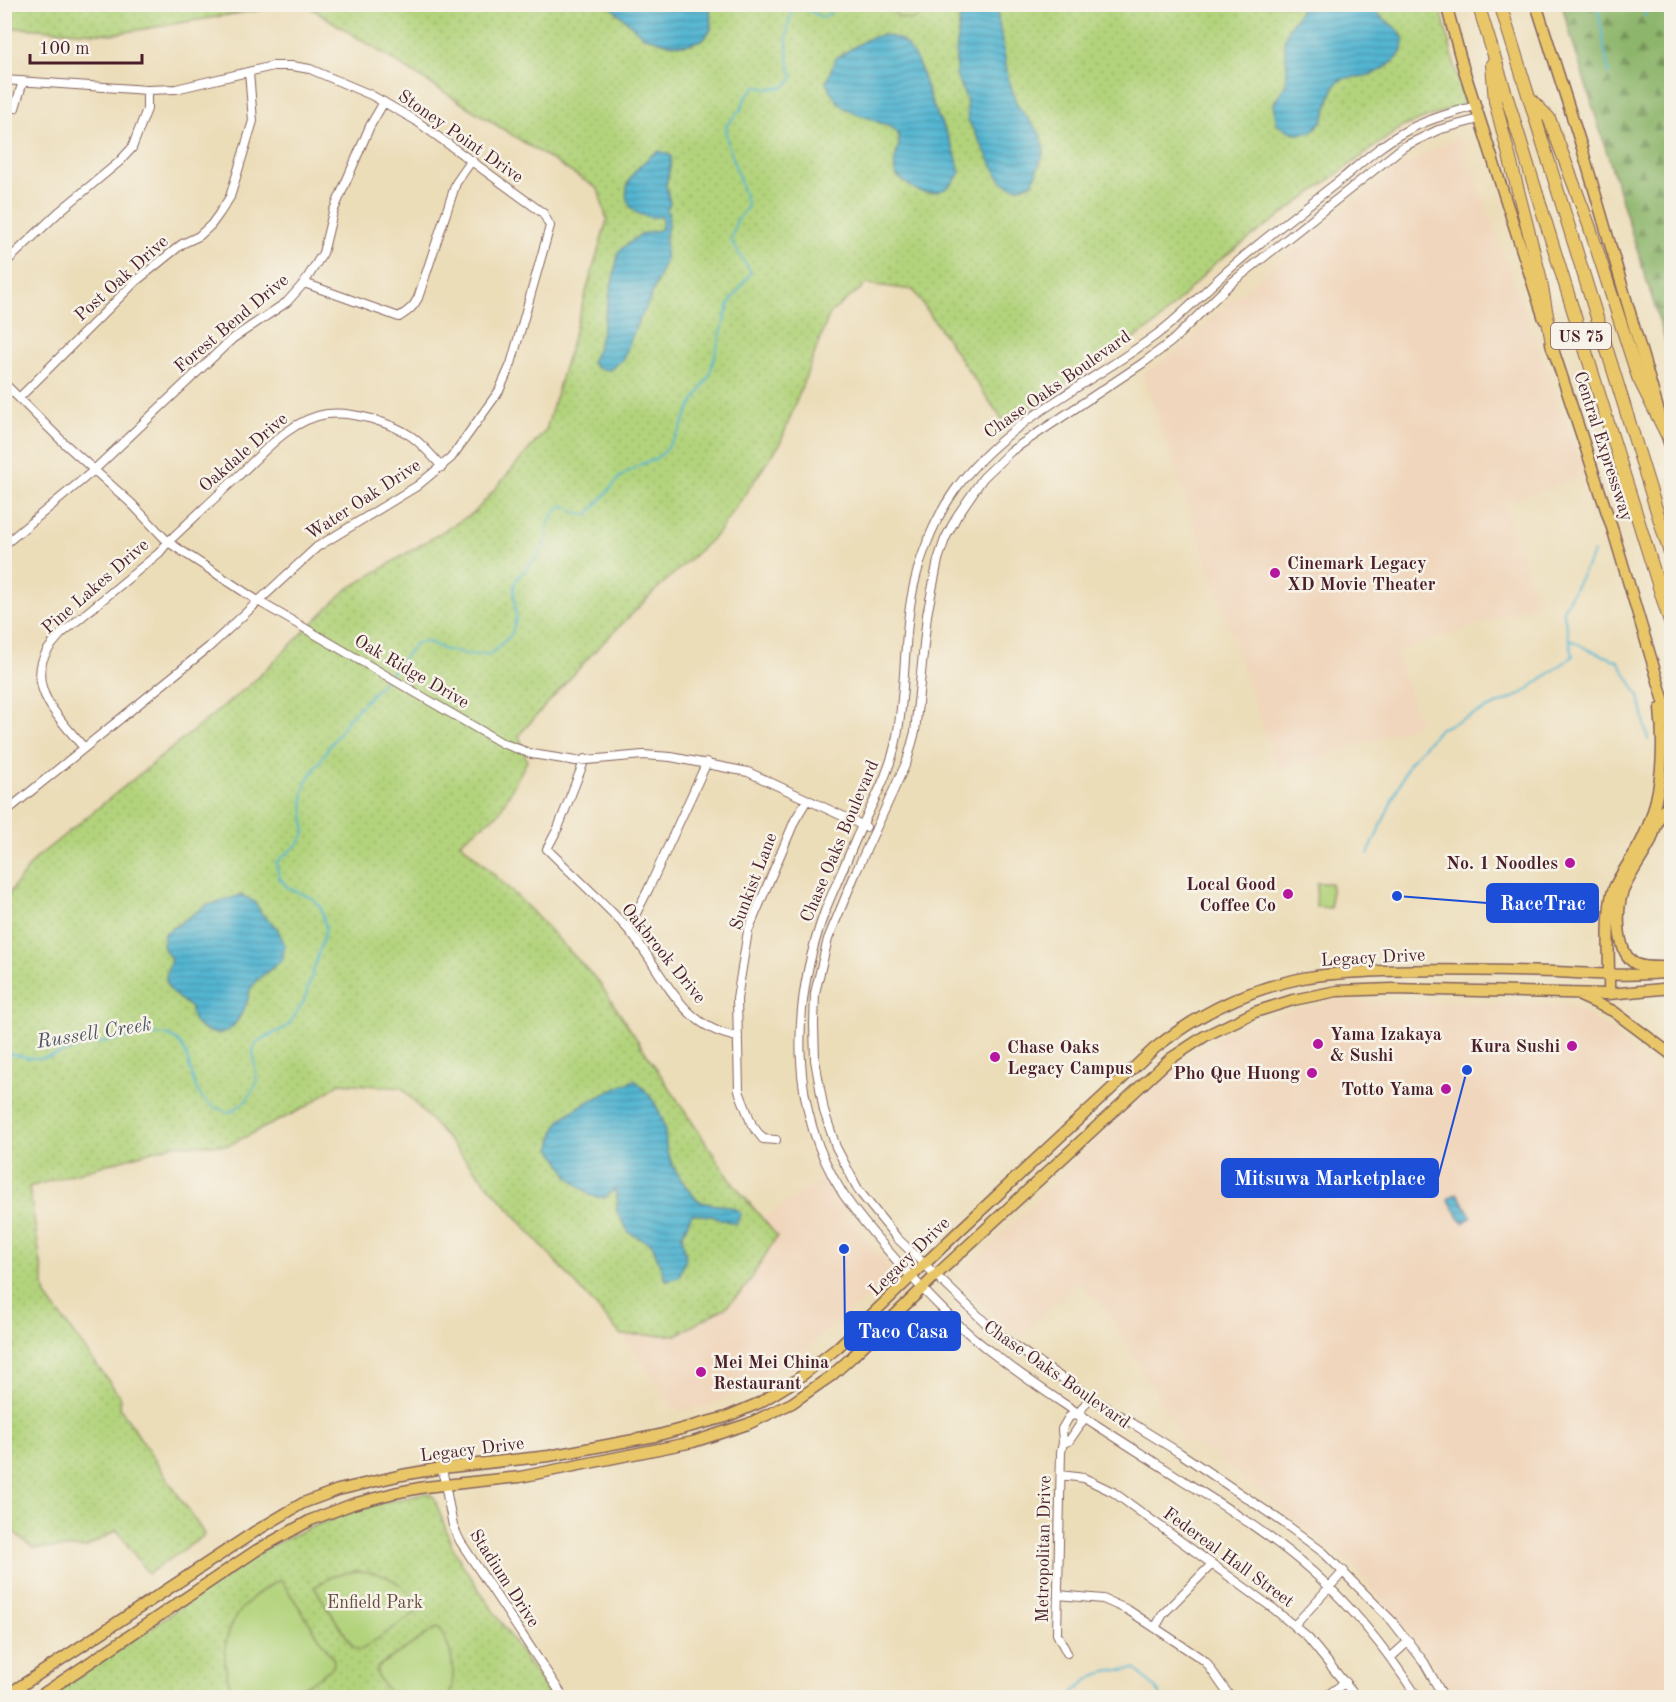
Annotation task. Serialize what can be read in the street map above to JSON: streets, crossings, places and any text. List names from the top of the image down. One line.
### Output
{"streets":{"highway":["US 75","Central Expressway"],"main road":["Legacy Drive"],"street":["Stoney Point Drive","Post Oak Drive","Forest Bend Drive","Chase Oaks Boulevard","Oakdale Drive","Water Oak Drive","Pine Lakes Drive","Oak Ridge Drive","Sunkist Lane","Oakbrook Drive","Metropolitan Drive","Federeal Hall Street","Stadium Drive"]},"crossings":[["Stoney Point Drive","Post Oak Drive"],["Stoney Point Drive","Forest Bend Drive"],["Stoney Point Drive","Water Oak Drive"],["Post Oak Drive","Oak Ridge Drive"],["Forest Bend Drive","Oak Ridge Drive"],["Chase Oaks Boulevard","Central Expressway"],["Chase Oaks Boulevard","Oak Ridge Drive"],["Chase Oaks Boulevard","Legacy Drive"],["Chase Oaks Boulevard","Metropolitan Drive"],["Oakdale Drive","Water Oak Drive"],["Oakdale Drive","Pine Lakes Drive"],["Oakdale Drive","Oak Ridge Drive"],["Water Oak Drive","Pine Lakes Drive"],["Water Oak Drive","Oak Ridge Drive"],["Pine Lakes Drive","Oak Ridge Drive"],["Oak Ridge Drive","Sunkist Lane"],["Oak Ridge Drive","Oakbrook Drive"],["Sunkist Lane","Oakbrook Drive"],["Legacy Drive","Stadium Drive"],["Metropolitan Drive","Federeal Hall Street"]],"water":["Russell Creek"],"parks":["Enfield Park"],"places":["Cinemark Legacy XD Movie Theater","No. 1 Noodles","Local Good Coffee Co","RaceTrac","Yama Izakaya & Sushi","Kura Sushi","Chase Oaks Legacy Campus","Mitsuwa Marketplace","Pho Que Huong","Totto Yama","Taco Casa","Mei Mei China Restaurant"],"scale_bar":"100 m"}
